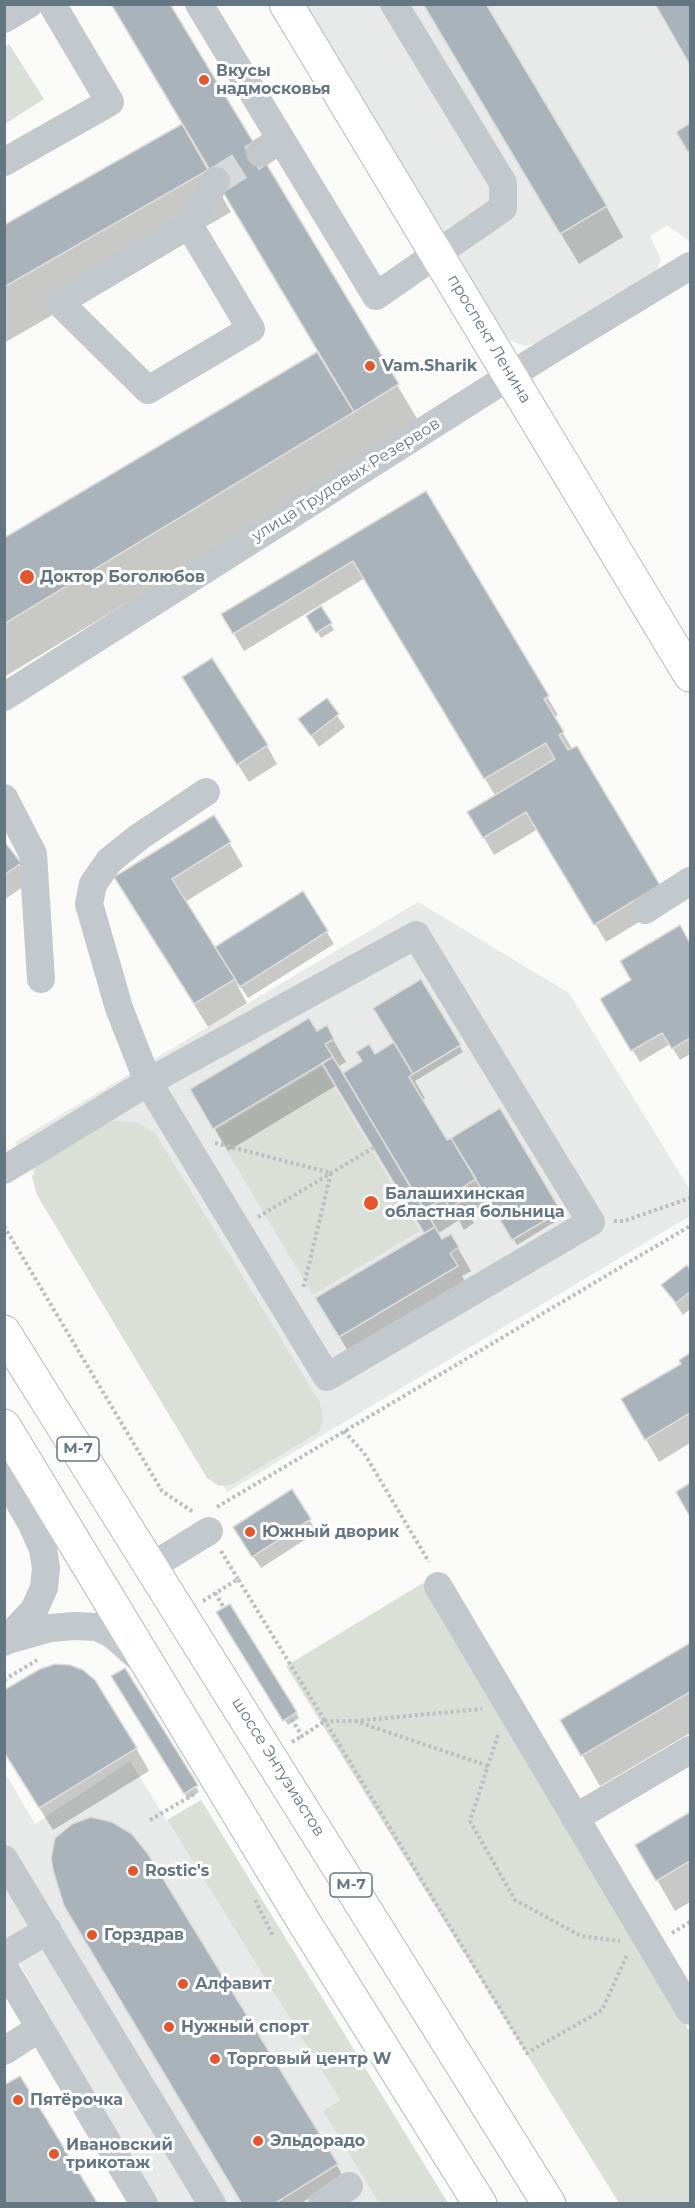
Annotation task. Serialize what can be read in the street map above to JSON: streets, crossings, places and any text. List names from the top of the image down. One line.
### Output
{"streets":{"main road":["проспект Ленина","М-7","шоссе Энтузиастов"],"street":["улица Трудовых Резервов"]},"crossings":[["проспект Ленина","улица Трудовых Резервов"]],"places":["Вкусы надмосковья","Vam.Sharik","Доктор Боголюбов","Балашихинская областная больница","Южный дворик","Rostic's","Горздрав","Алфавит","Нужный спорт","Торговый центр W","Пятёрочка","Эльдорадо","Ивановский трикотаж"]}
